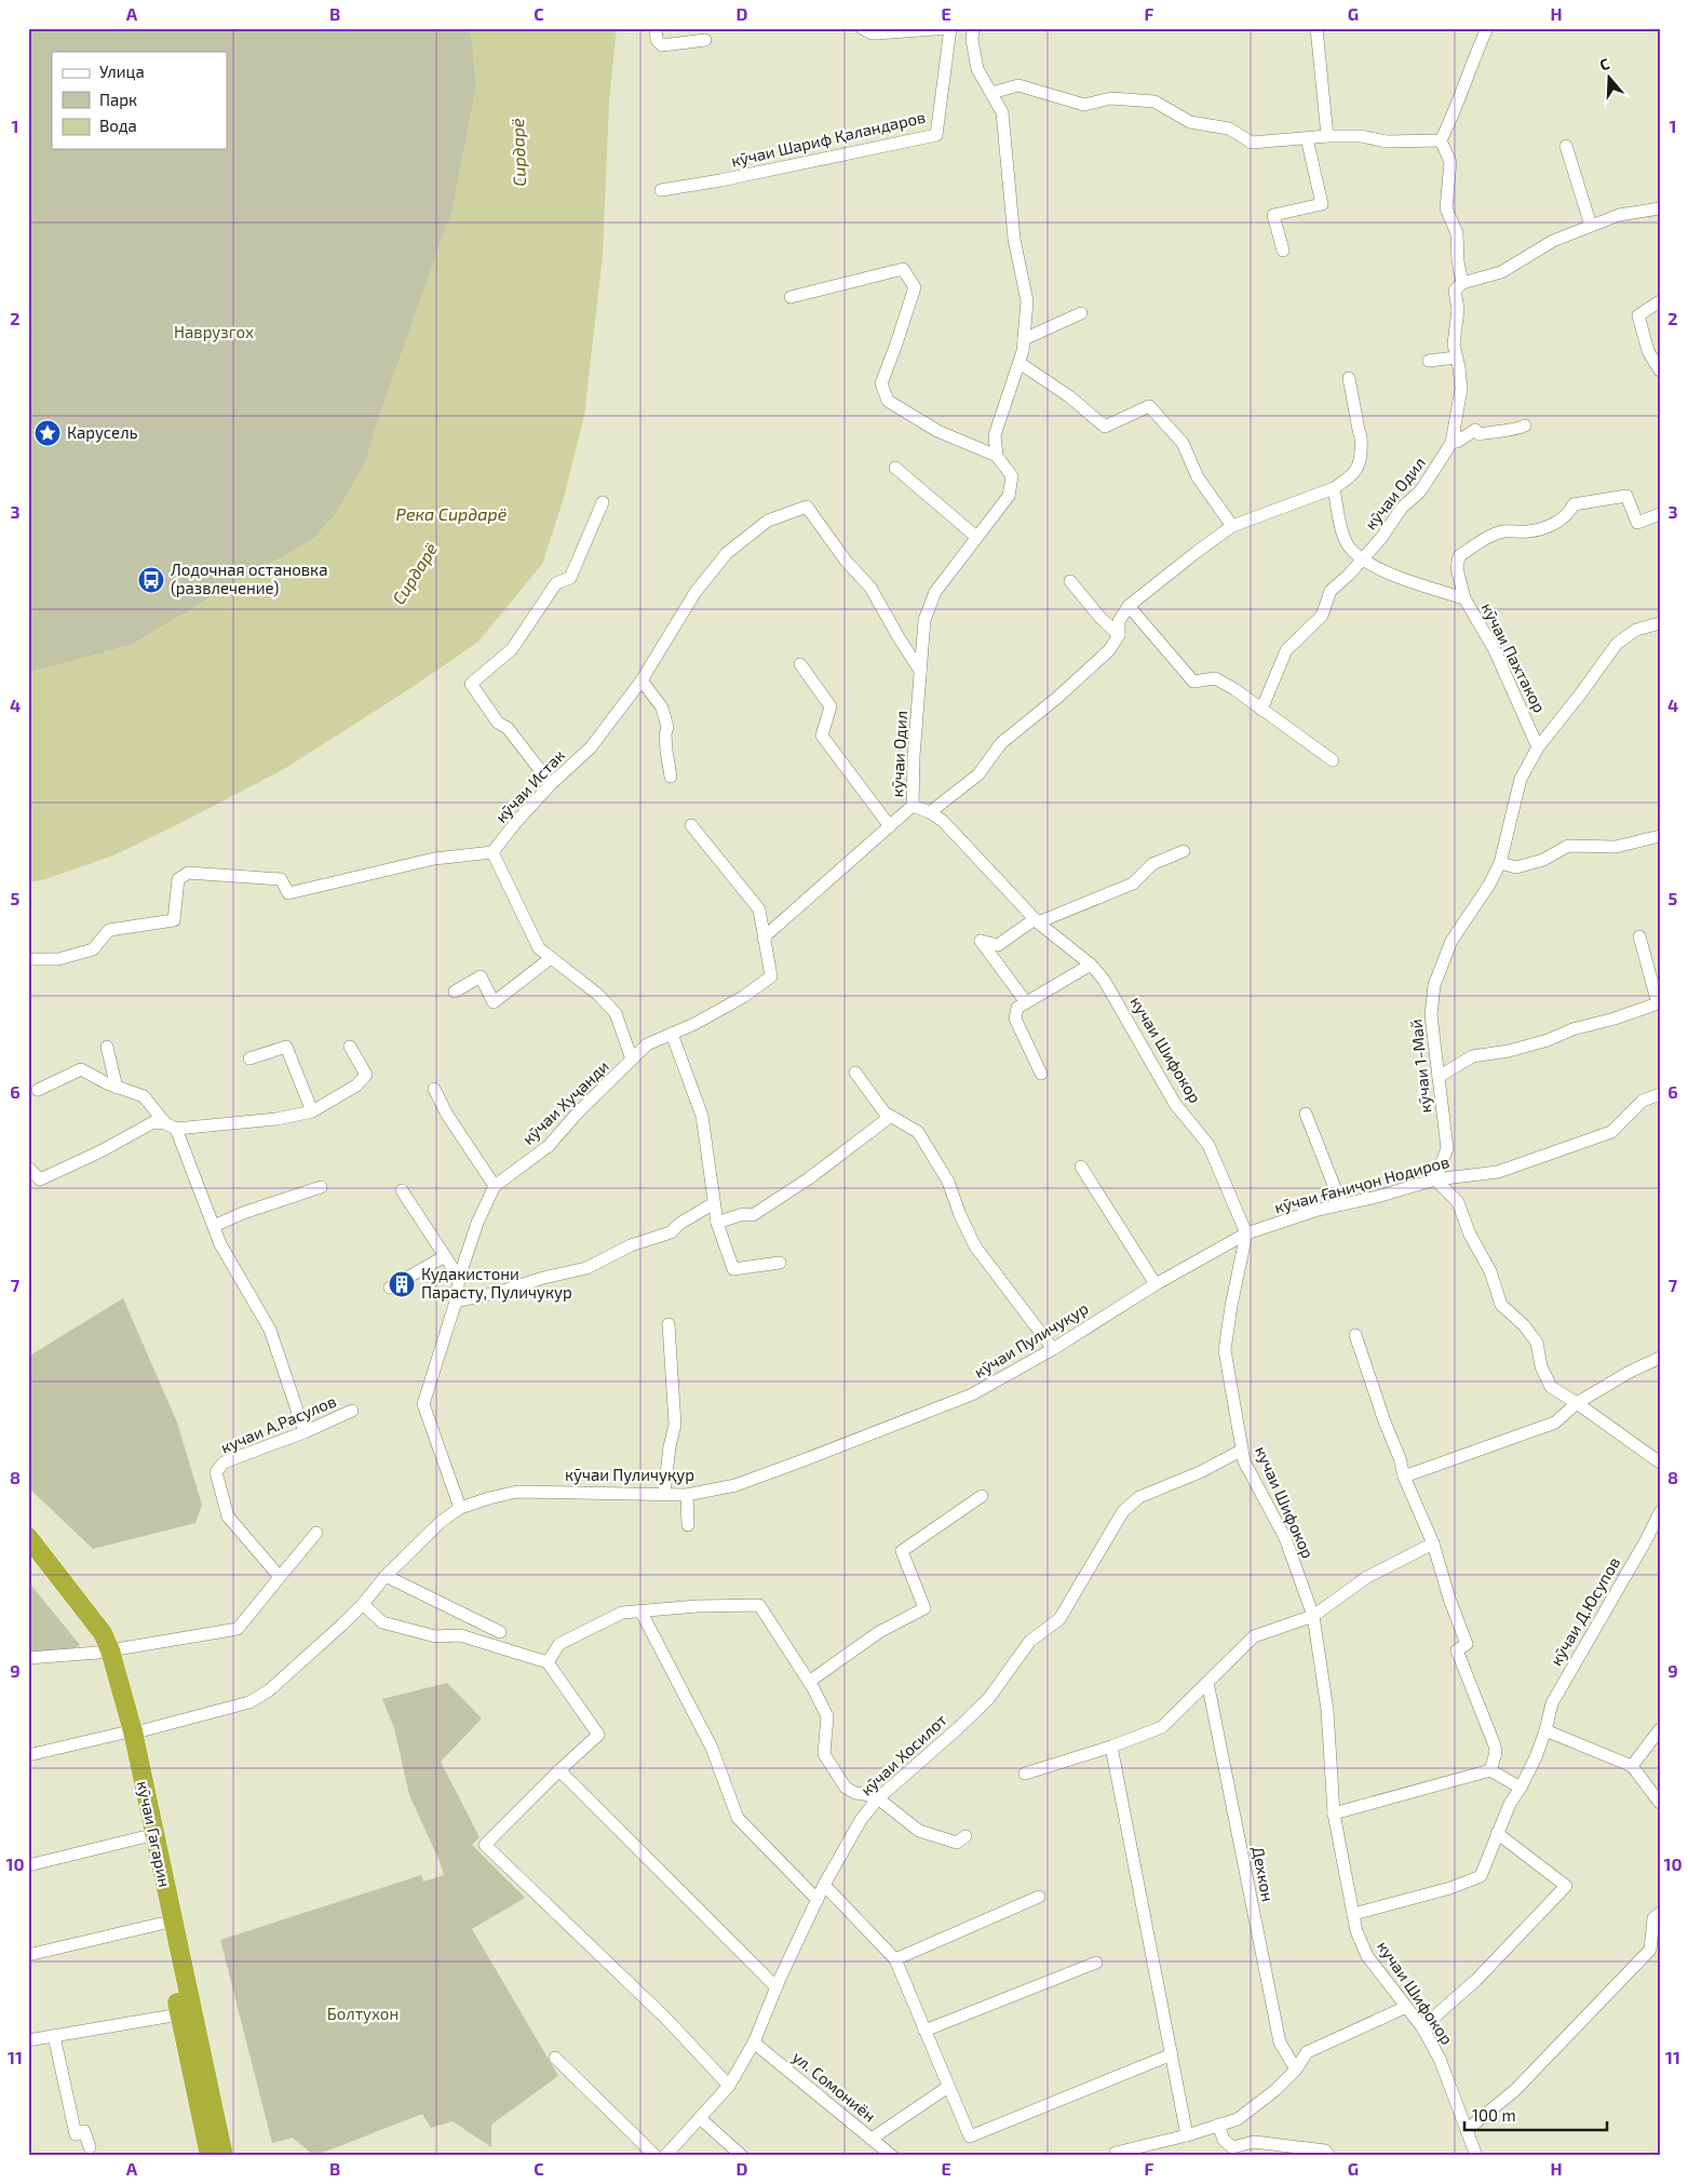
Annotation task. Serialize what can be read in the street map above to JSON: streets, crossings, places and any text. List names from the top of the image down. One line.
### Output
{"streets":{"highway":["кӯчаи Гагарин"],"street":["кӯчаи Шариф Қаландаров","кӯчаи Одил","кӯчаи Пахтакор","кӯчаи Истак","кучаи Шифокор","кӯчаи 1-Май","кӯчаи Хуҷанди","кӯчаи Ғаниҷон Нодиров","кӯчаи Пуличуқур","кучаи А.Расулов","кӯчаи Д.Юсупов","кӯчаи Хосилот","Дехкон","ул. Сомониён"]},"crossings":[["кӯчаи Одил","кӯчаи Пахтакор"],["кӯчаи Одил","кӯчаи Истак"],["кӯчаи Одил","кучаи Шифокор"],["кӯчаи Пахтакор","кӯчаи 1-Май"],["кучаи Шифокор","кӯчаи Ғаниҷон Нодиров"],["кучаи Шифокор","кӯчаи Пуличуқур"],["кучаи Шифокор","кӯчаи Д.Юсупов"],["кучаи Шифокор","кӯчаи Хосилот"],["кӯчаи 1-Май","кӯчаи Ғаниҷон Нодиров"],["кӯчаи Хуҷанди","кӯчаи Пуличуқур"],["кӯчаи Ғаниҷон Нодиров","кӯчаи Пуличуқур"],["кӯчаи Пуличуқур","кӯчаи Гагарин"],["кӯчаи Хосилот","ул. Сомониён"]],"water":["Сирдарё","Река Сирдарё"],"parks":["Наврузгох","Болтухон"],"places":{"place":["Карусель"],"bus stop":["Лодочная остановка (развлечение)"],"building":["Кудакистони Парасту, Пуличукур"]},"legend":["Улица","Парк","Вода"],"scale_bar":"100 m","north":"top","grid":{"columns":["A","B","C","D","E","F","G","H"],"rows":["1","2","3","4","5","6","7","8","9","10","11"]}}
